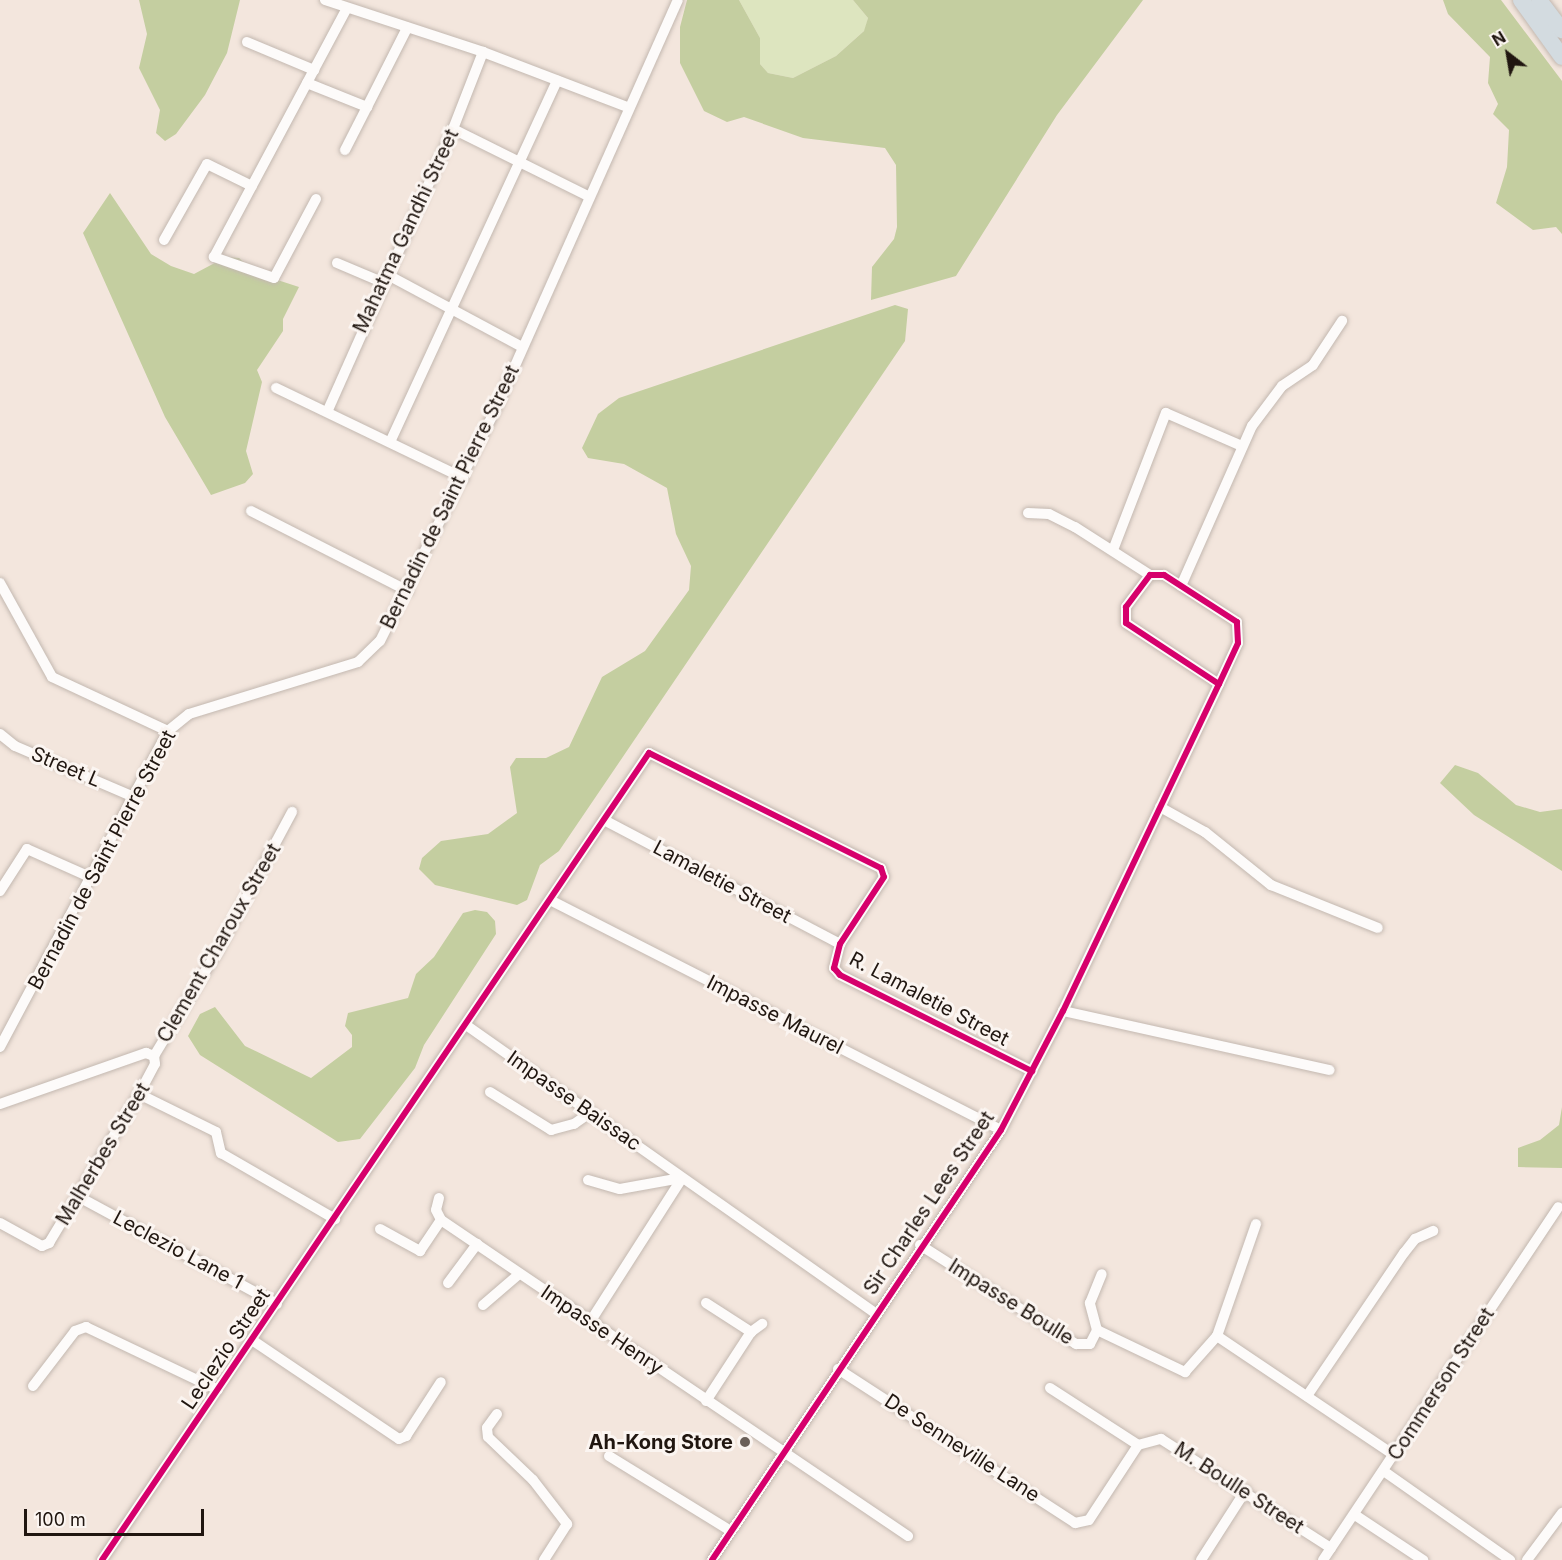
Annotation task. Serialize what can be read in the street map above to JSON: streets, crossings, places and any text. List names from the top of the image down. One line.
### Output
{"streets":{"street":["Mahatma Gandhi Street","Bernadin de Saint Pierre Street","Street L","Lamaletie Street","Clement Charoux Street","R. Lamaletie Street","Impasse Maurel","Impasse Baissac","Malherbes Street","Sir Charles Lees Street","Leclezio Lane 1","Impasse Boulle","Impasse Henry","Leclezio Street","Commerson Street","De Senneville Lane","M. Boulle Street"]},"crossings":[["Bernadin de Saint Pierre Street","Street L"],["Lamaletie Street","R. Lamaletie Street"],["Lamaletie Street","Leclezio Street"],["Clement Charoux Street","Malherbes Street"],["R. Lamaletie Street","Sir Charles Lees Street"],["R. Lamaletie Street","Leclezio Street"],["Impasse Maurel","Sir Charles Lees Street"],["Impasse Maurel","Leclezio Street"],["Impasse Baissac","Sir Charles Lees Street"],["Impasse Baissac","Leclezio Street"],["Malherbes Street","Leclezio Lane 1"],["Sir Charles Lees Street","Impasse Boulle"],["Sir Charles Lees Street","Impasse Henry"],["Sir Charles Lees Street","De Senneville Lane"],["Leclezio Lane 1","Leclezio Street"],["Commerson Street","M. Boulle Street"],["De Senneville Lane","M. Boulle Street"]],"places":["Ah-Kong Store"],"scale_bar":"100 m","north":"top left"}
